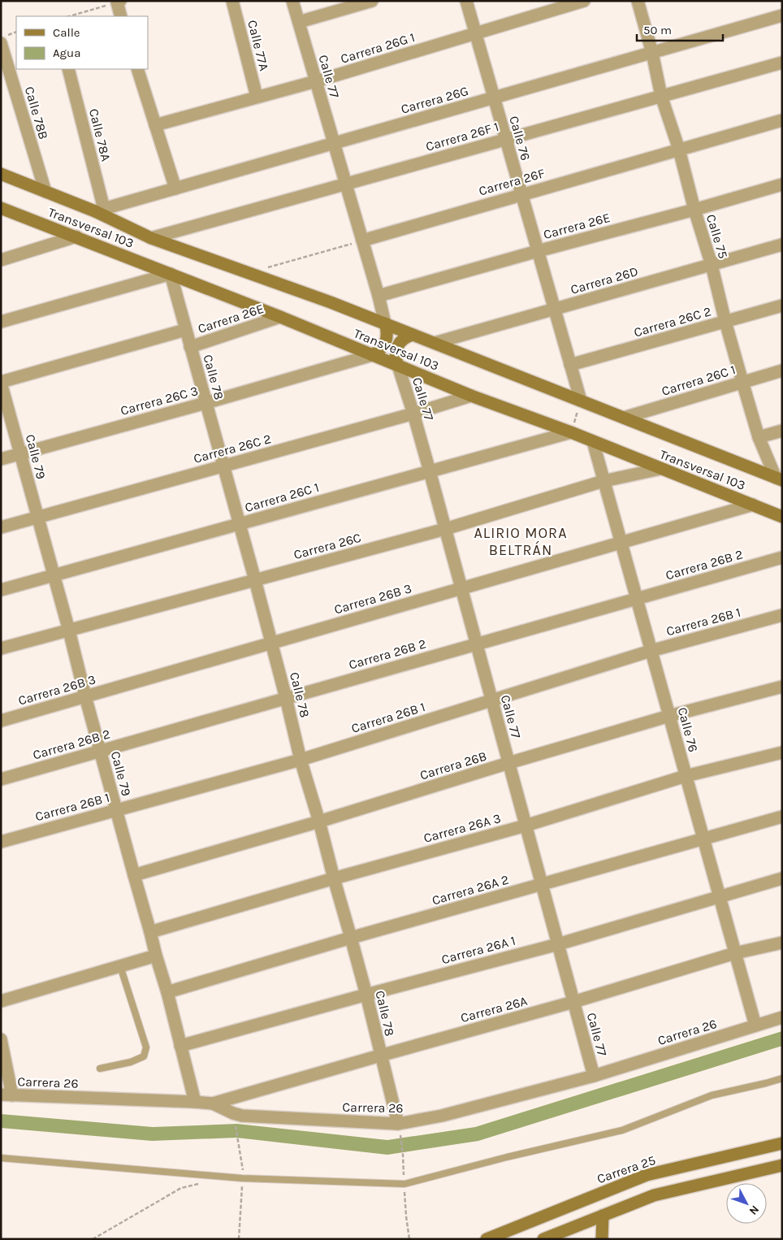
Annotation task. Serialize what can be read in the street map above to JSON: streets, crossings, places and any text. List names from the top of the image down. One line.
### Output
{"streets":{"street":["Calle 77A","Carrera 26G 1","Calle 77","Carrera 26G","Calle 78B","Calle 78A","Carrera 26F 1","Calle 76","Carrera 26F","Carrera 26E","Transversal 103","Calle 75","Carrera 26D","Carrera 26C 2","Calle 78","Carrera 26C 1","Carrera 26C 3","Calle 79","Carrera 26C","Carrera 26B 2","Carrera 26B 3","Carrera 26B 1","Carrera 26B","Carrera 26A 3","Carrera 26A 2","Carrera 26A 1","Carrera 26A","Carrera 26","Carrera 25"]},"crossings":[["Calle 77A","Carrera 26G 1"],["Carrera 26G 1","Calle 77"],["Carrera 26G 1","Calle 76"],["Calle 77","Carrera 26G"],["Calle 77","Carrera 26F 1"],["Calle 77","Carrera 26F"],["Calle 77","Carrera 26E"],["Calle 77","Transversal 103"],["Calle 77","Carrera 26C 2"],["Calle 77","Carrera 26C 1"],["Calle 77","Carrera 26C"],["Calle 77","Carrera 26B 2"],["Calle 77","Carrera 26B 3"],["Calle 77","Carrera 26B 1"],["Calle 77","Carrera 26B"],["Calle 77","Carrera 26A 3"],["Calle 77","Carrera 26A 2"],["Calle 77","Carrera 26A 1"],["Calle 77","Carrera 26A"],["Calle 77","Carrera 26"],["Carrera 26G","Calle 78A"],["Carrera 26G","Calle 76"],["Carrera 26G","Transversal 103"],["Carrera 26G","Calle 75"],["Calle 78B","Transversal 103"],["Calle 78A","Transversal 103"],["Carrera 26F 1","Calle 76"],["Carrera 26F 1","Transversal 103"],["Carrera 26F 1","Calle 75"],["Calle 76","Carrera 26F"],["Calle 76","Carrera 26E"],["Calle 76","Transversal 103"],["Calle 76","Carrera 26D"],["Calle 76","Carrera 26C 2"],["Calle 76","Carrera 26C"],["Calle 76","Carrera 26B 2"],["Calle 76","Carrera 26B 3"],["Calle 76","Carrera 26B 1"],["Calle 76","Carrera 26B"],["Calle 76","Carrera 26A 3"],["Calle 76","Carrera 26A 2"],["Calle 76","Carrera 26A 1"],["Calle 76","Carrera 26A"],["Calle 76","Carrera 26"],["Carrera 26F","Calle 75"],["Carrera 26E","Transversal 103"],["Carrera 26E","Calle 75"],["Carrera 26E","Calle 78"],["Transversal 103","Calle 75"],["Transversal 103","Carrera 26D"],["Transversal 103","Carrera 26C 2"],["Transversal 103","Calle 78"],["Transversal 103","Carrera 26C 1"],["Transversal 103","Carrera 26C 3"],["Transversal 103","Carrera 26C"],["Transversal 103","Carrera 26B 3"],["Calle 75","Carrera 26D"],["Calle 75","Carrera 26C 2"],["Calle 75","Carrera 26C 1"],["Carrera 26C 2","Calle 78"],["Carrera 26C 2","Calle 79"],["Calle 78","Carrera 26C 1"],["Calle 78","Carrera 26C 3"],["Calle 78","Carrera 26C"],["Calle 78","Carrera 26B 2"],["Calle 78","Carrera 26B 3"],["Calle 78","Carrera 26B 1"],["Calle 78","Carrera 26B"],["Calle 78","Carrera 26A 3"],["Calle 78","Carrera 26A 2"],["Calle 78","Carrera 26A 1"],["Calle 78","Carrera 26A"],["Calle 78","Carrera 26"],["Carrera 26C 1","Calle 79"],["Carrera 26C 3","Calle 79"],["Calle 79","Carrera 26C"],["Calle 79","Carrera 26B 2"],["Calle 79","Carrera 26B 3"],["Calle 79","Carrera 26B 1"],["Calle 79","Carrera 26B"],["Calle 79","Carrera 26A 3"],["Calle 79","Carrera 26A 2"],["Calle 79","Carrera 26A 1"],["Calle 79","Carrera 26"],["Carrera 26A","Carrera 26"]],"districts":["ALIRIO MORA BELTRÁN"],"legend":["Calle","Agua"],"scale_bar":"50 m","north":"bottom right"}
